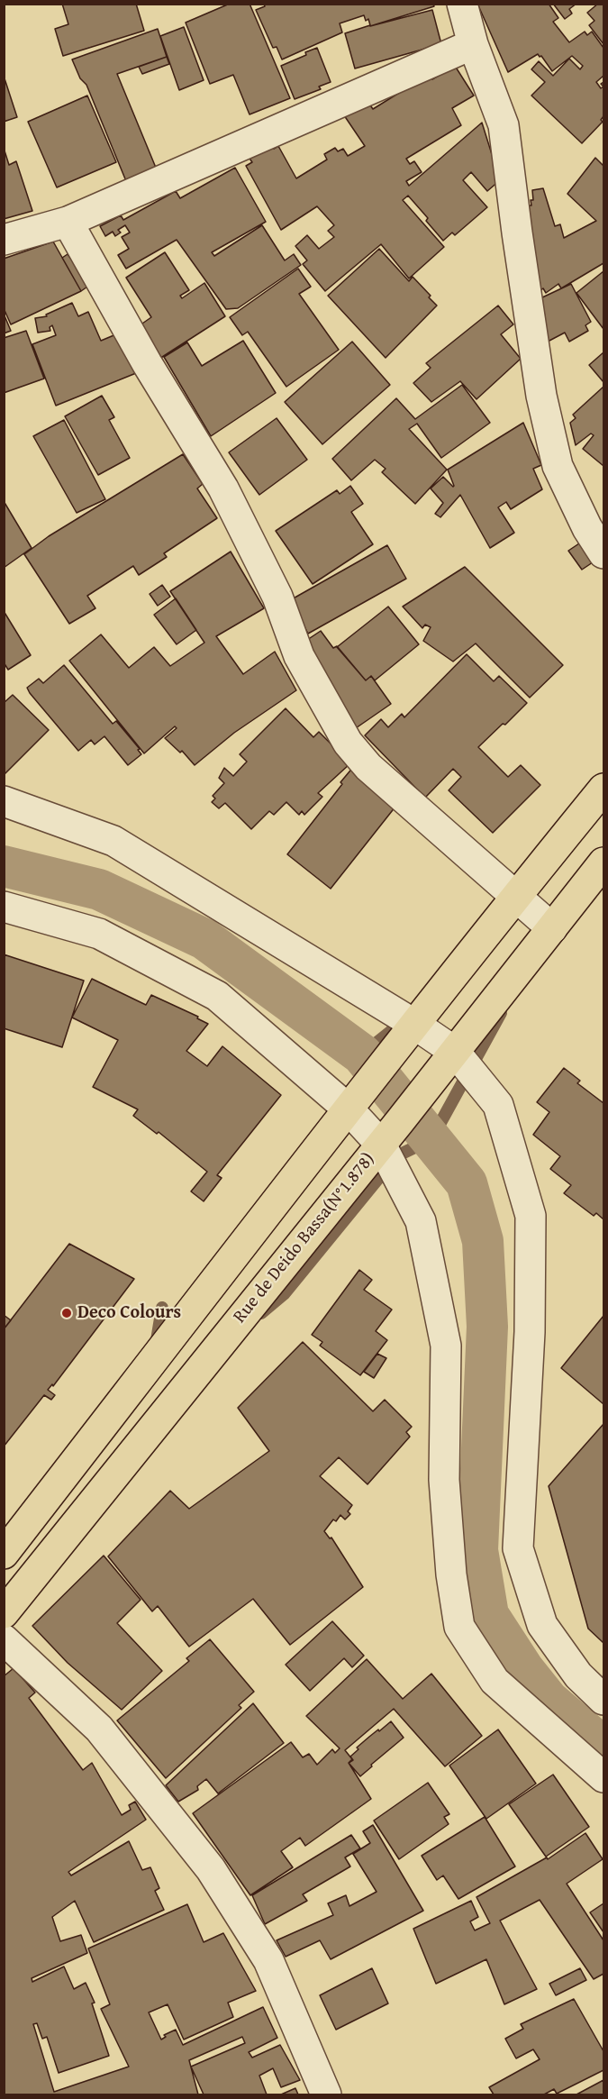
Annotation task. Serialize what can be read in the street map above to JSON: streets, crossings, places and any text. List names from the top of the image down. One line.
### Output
{"streets":{"main road":["Rue de Deido Bassa(N°1.878)"]},"places":["Deco Colours"]}
